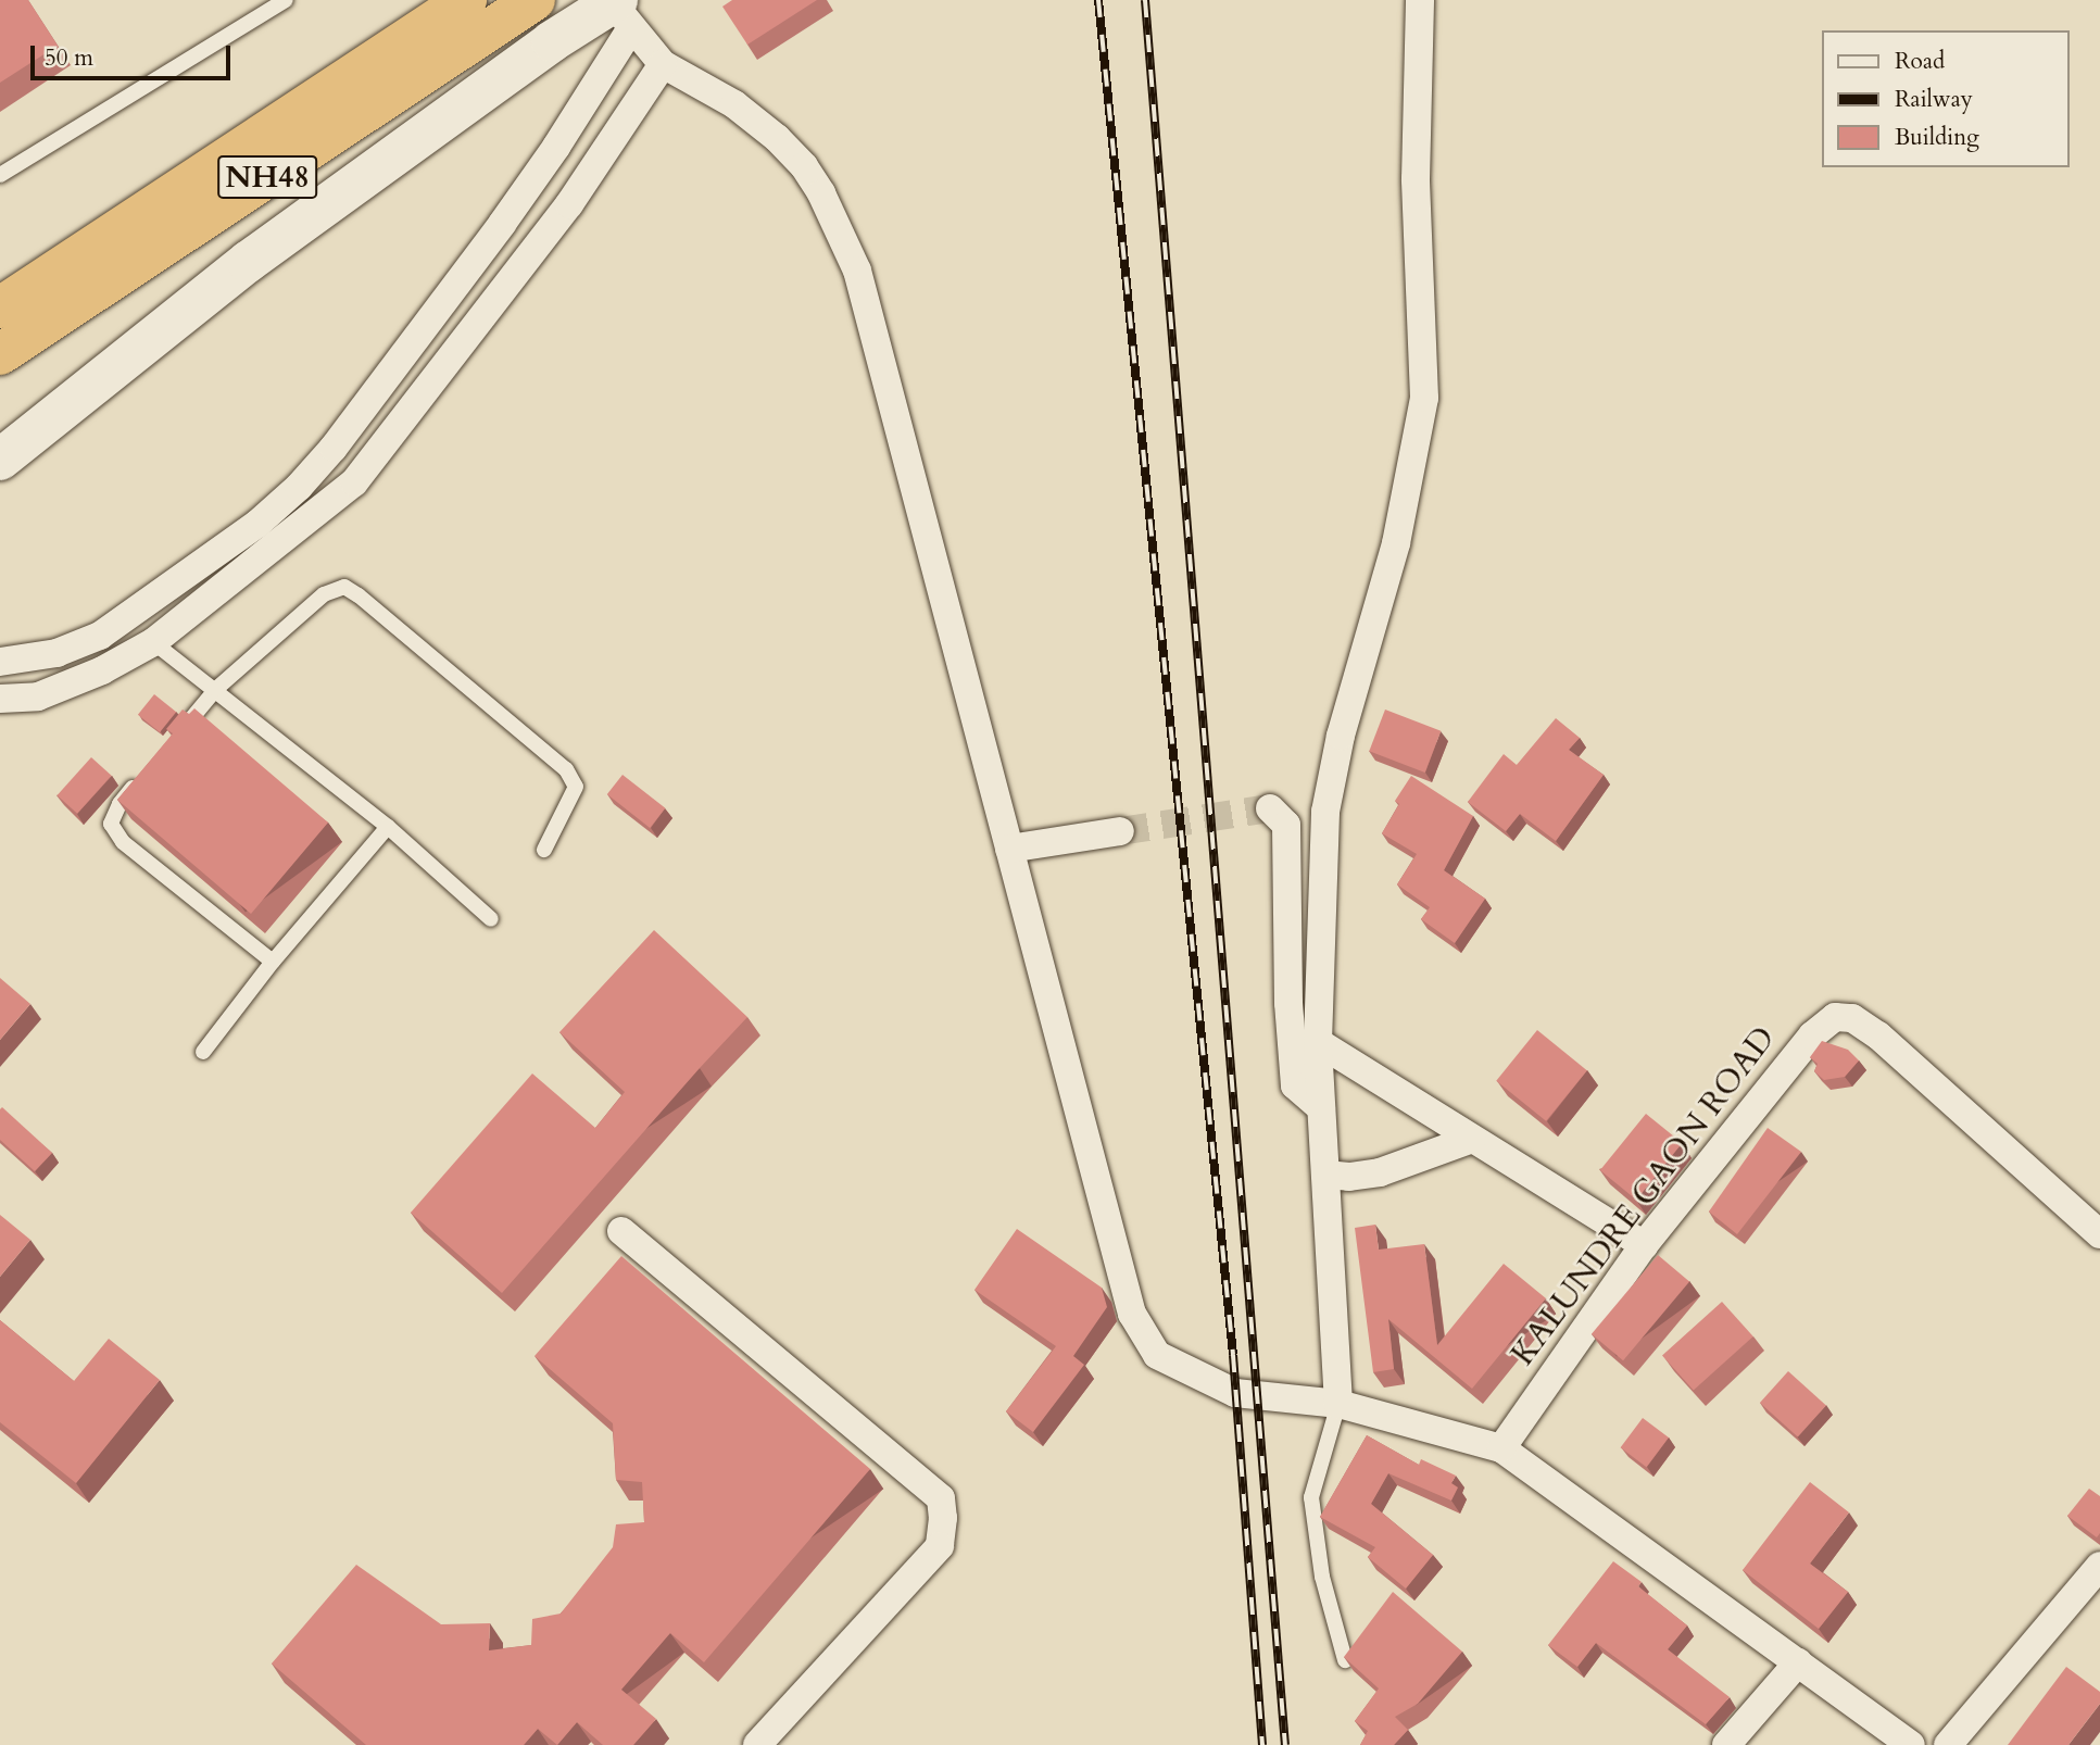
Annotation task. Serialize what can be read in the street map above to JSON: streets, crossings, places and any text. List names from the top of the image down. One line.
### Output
{"streets":{"highway":["NH48"],"street":["KALUNDRE GAON ROAD"]},"legend":["Road","Railway","Building"],"scale_bar":"50 m"}
